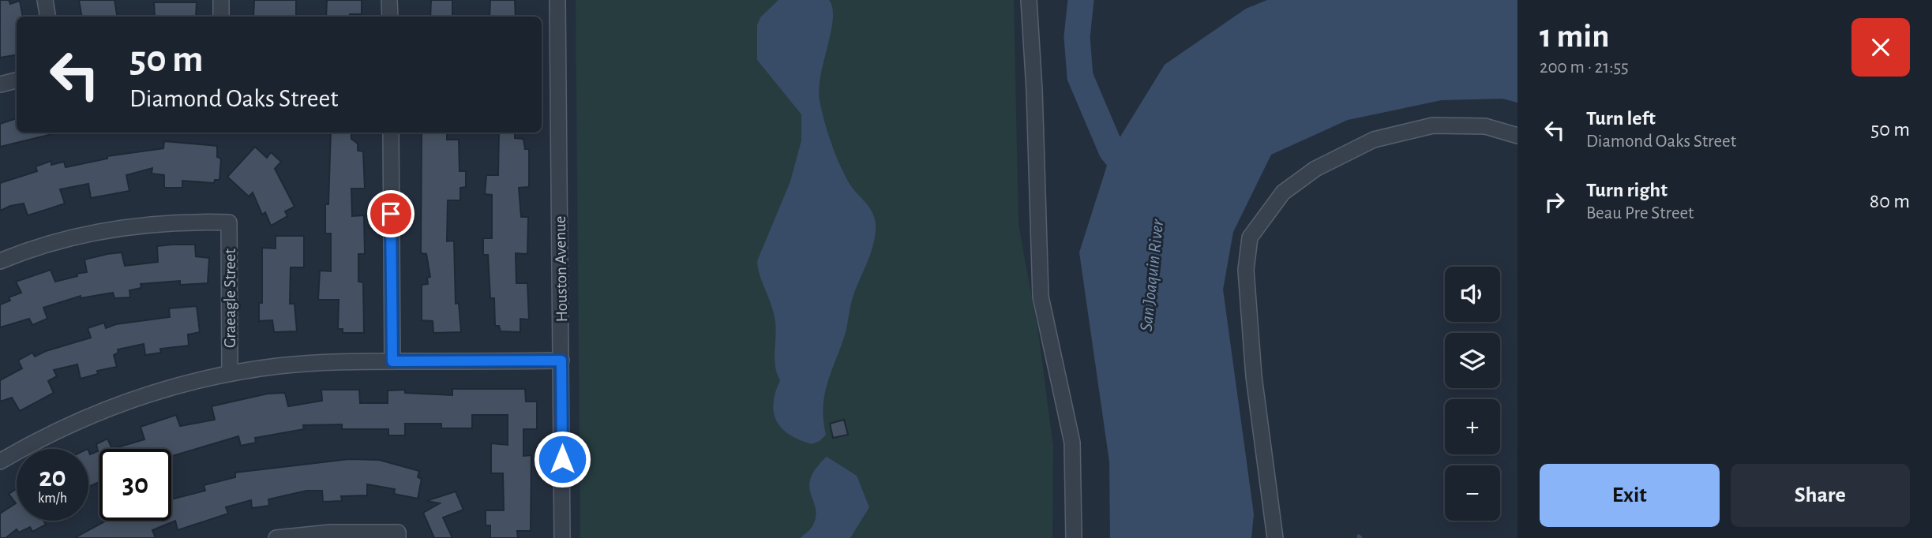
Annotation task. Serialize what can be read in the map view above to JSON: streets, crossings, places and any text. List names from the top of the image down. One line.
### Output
{"streets":{"street":["Houston Avenue","Graeagle Street"]},"water":["San Joaquin River"],"page":{"heading":["1 min","200 m · 21:55"],"turn":["50 m","Diamond Oaks Street"],"list":[{"name":"Turn left","note":"Diamond Oaks Street","value":"50 m"},{"name":"Turn right","note":"Beau Pre Street","value":"80 m"}],"map_buttons":["+","−"],"speed":"20 km/h","limit":"30","buttons":["Exit","Share"]}}
